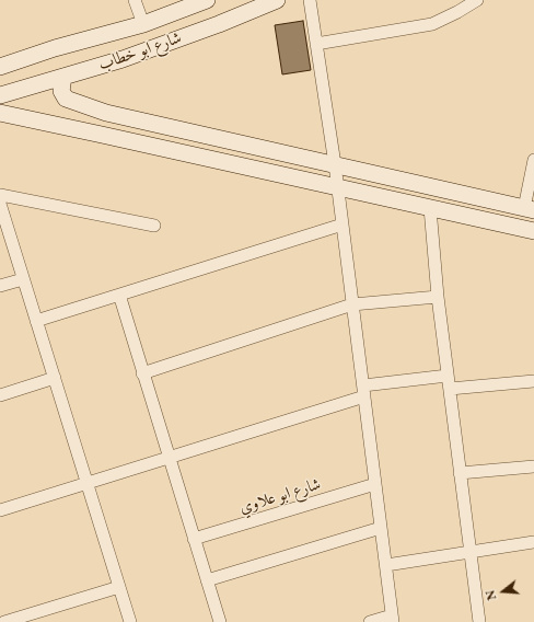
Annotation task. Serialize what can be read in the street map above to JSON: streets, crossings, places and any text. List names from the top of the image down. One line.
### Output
{"streets":{"main road":["شارع ابو خطاب"],"street":["شارع ابو علاوي"]},"north":"left"}
